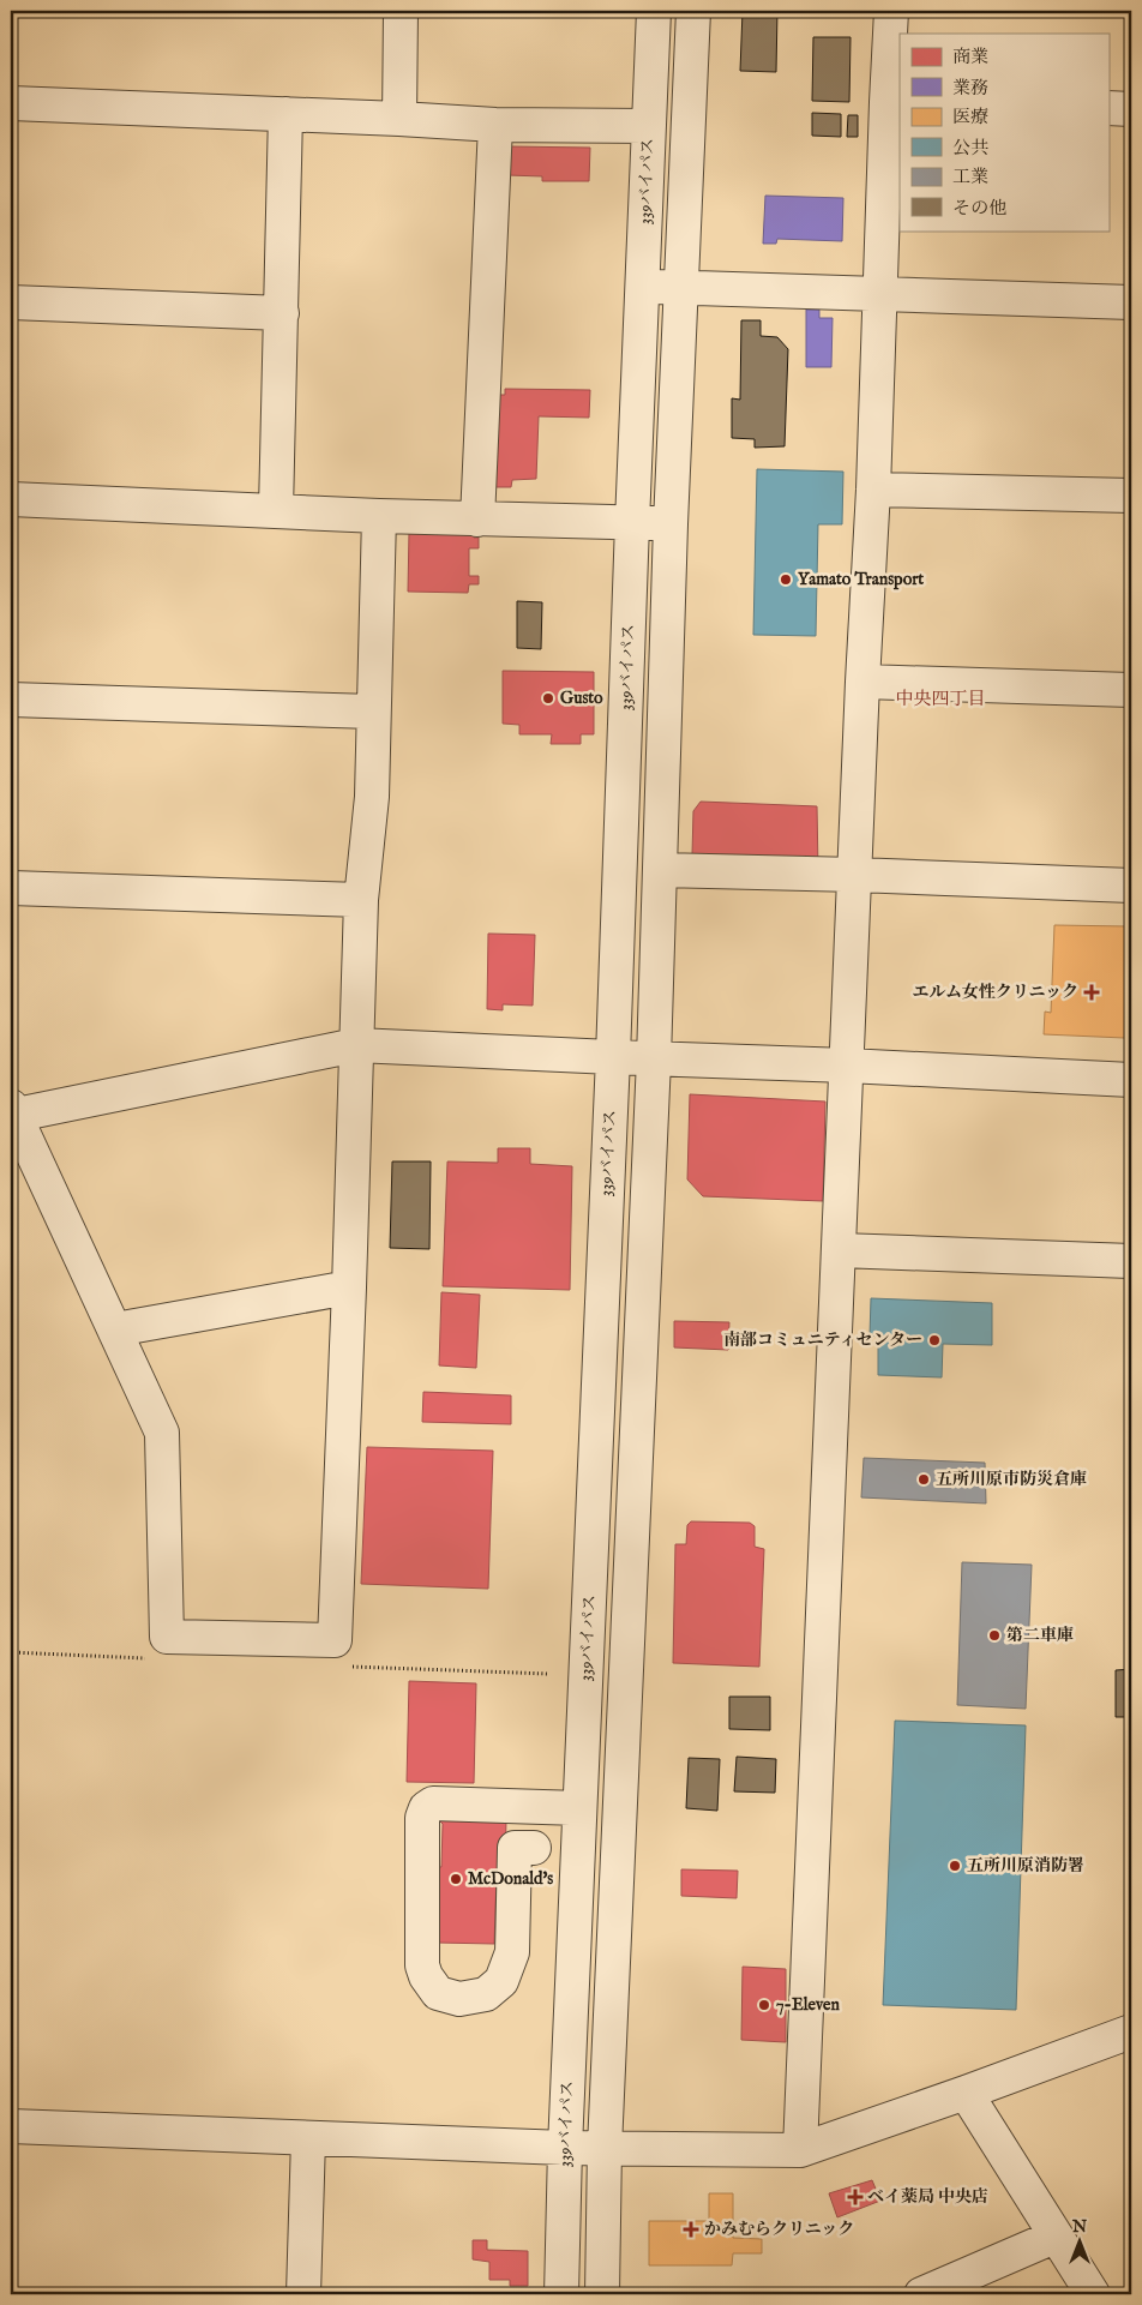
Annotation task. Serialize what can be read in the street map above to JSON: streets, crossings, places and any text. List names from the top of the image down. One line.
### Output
{"streets":{"street":["339バイパス"]},"districts":["中央四丁目"],"places":{"other":["Yamato Transport","Gusto","南部コミュニティセンター","五所川原市防災倉庫","第二車庫","五所川原消防署","McDonald's","7-Eleven"],"health":["エルム女性クリニック","ベイ薬局 中央店","かみむらクリニック"]},"legend":["商業","業務","医療","公共","工業","その他"],"north":"top"}
